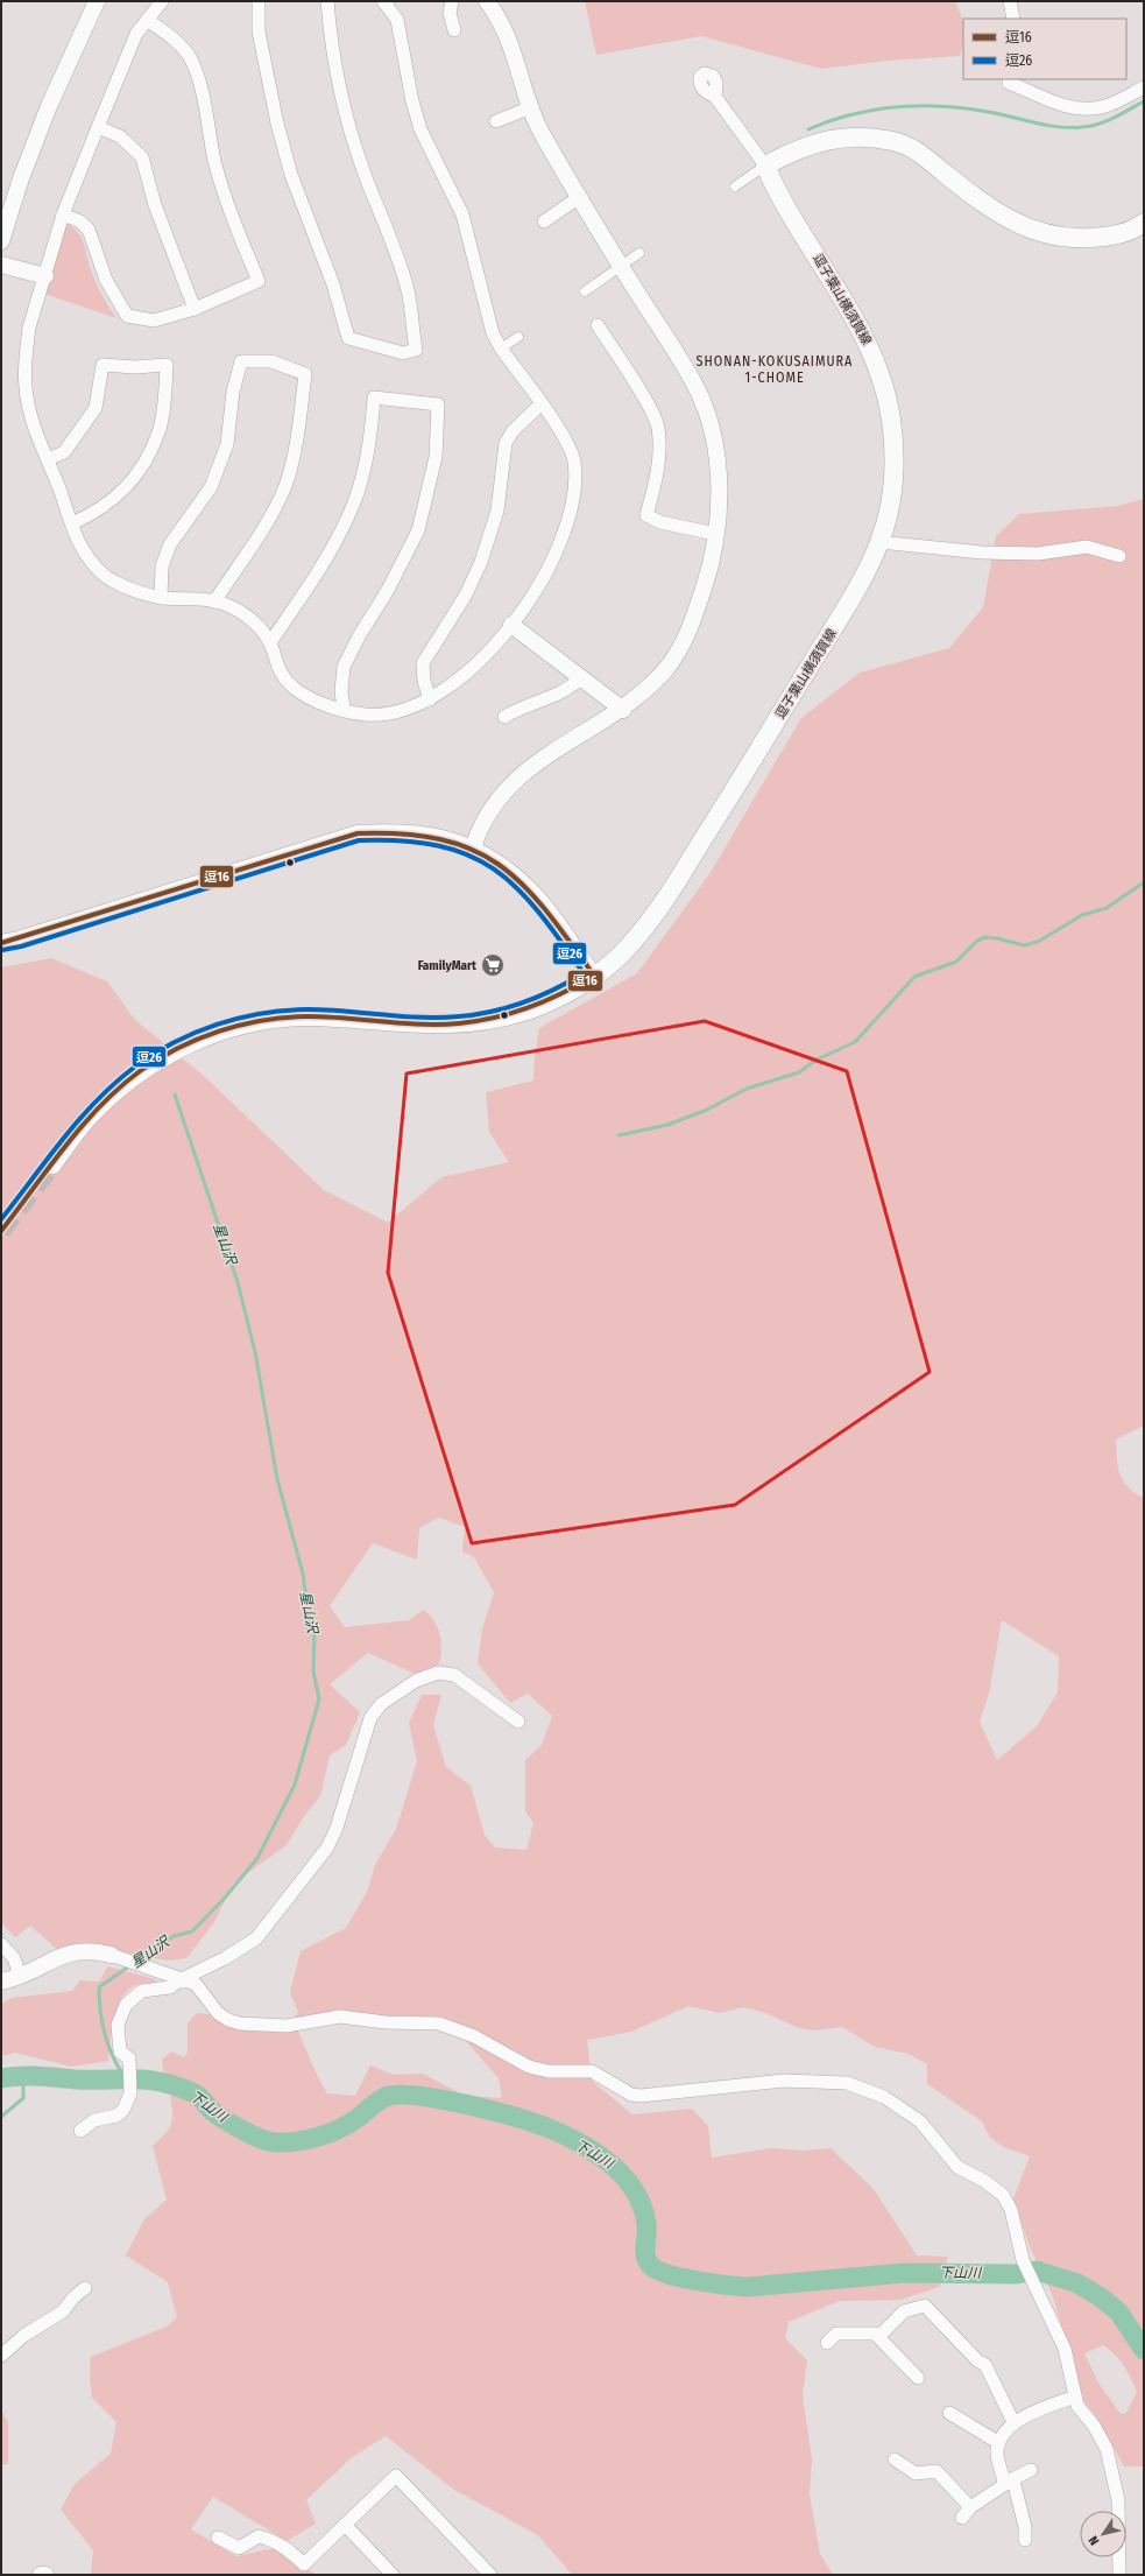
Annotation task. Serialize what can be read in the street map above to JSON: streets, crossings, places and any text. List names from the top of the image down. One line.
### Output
{"streets":{"main road":["逗子葉山横須賀線"]},"districts":["SHONAN-KOKUSAIMURA 1-CHOME"],"water":["星山沢","下山川"],"places":{"supermarket":["FamilyMart"]},"lines":["transit line 逗16","transit line 逗26"],"legend":["逗16","逗26"],"north":"bottom left"}
